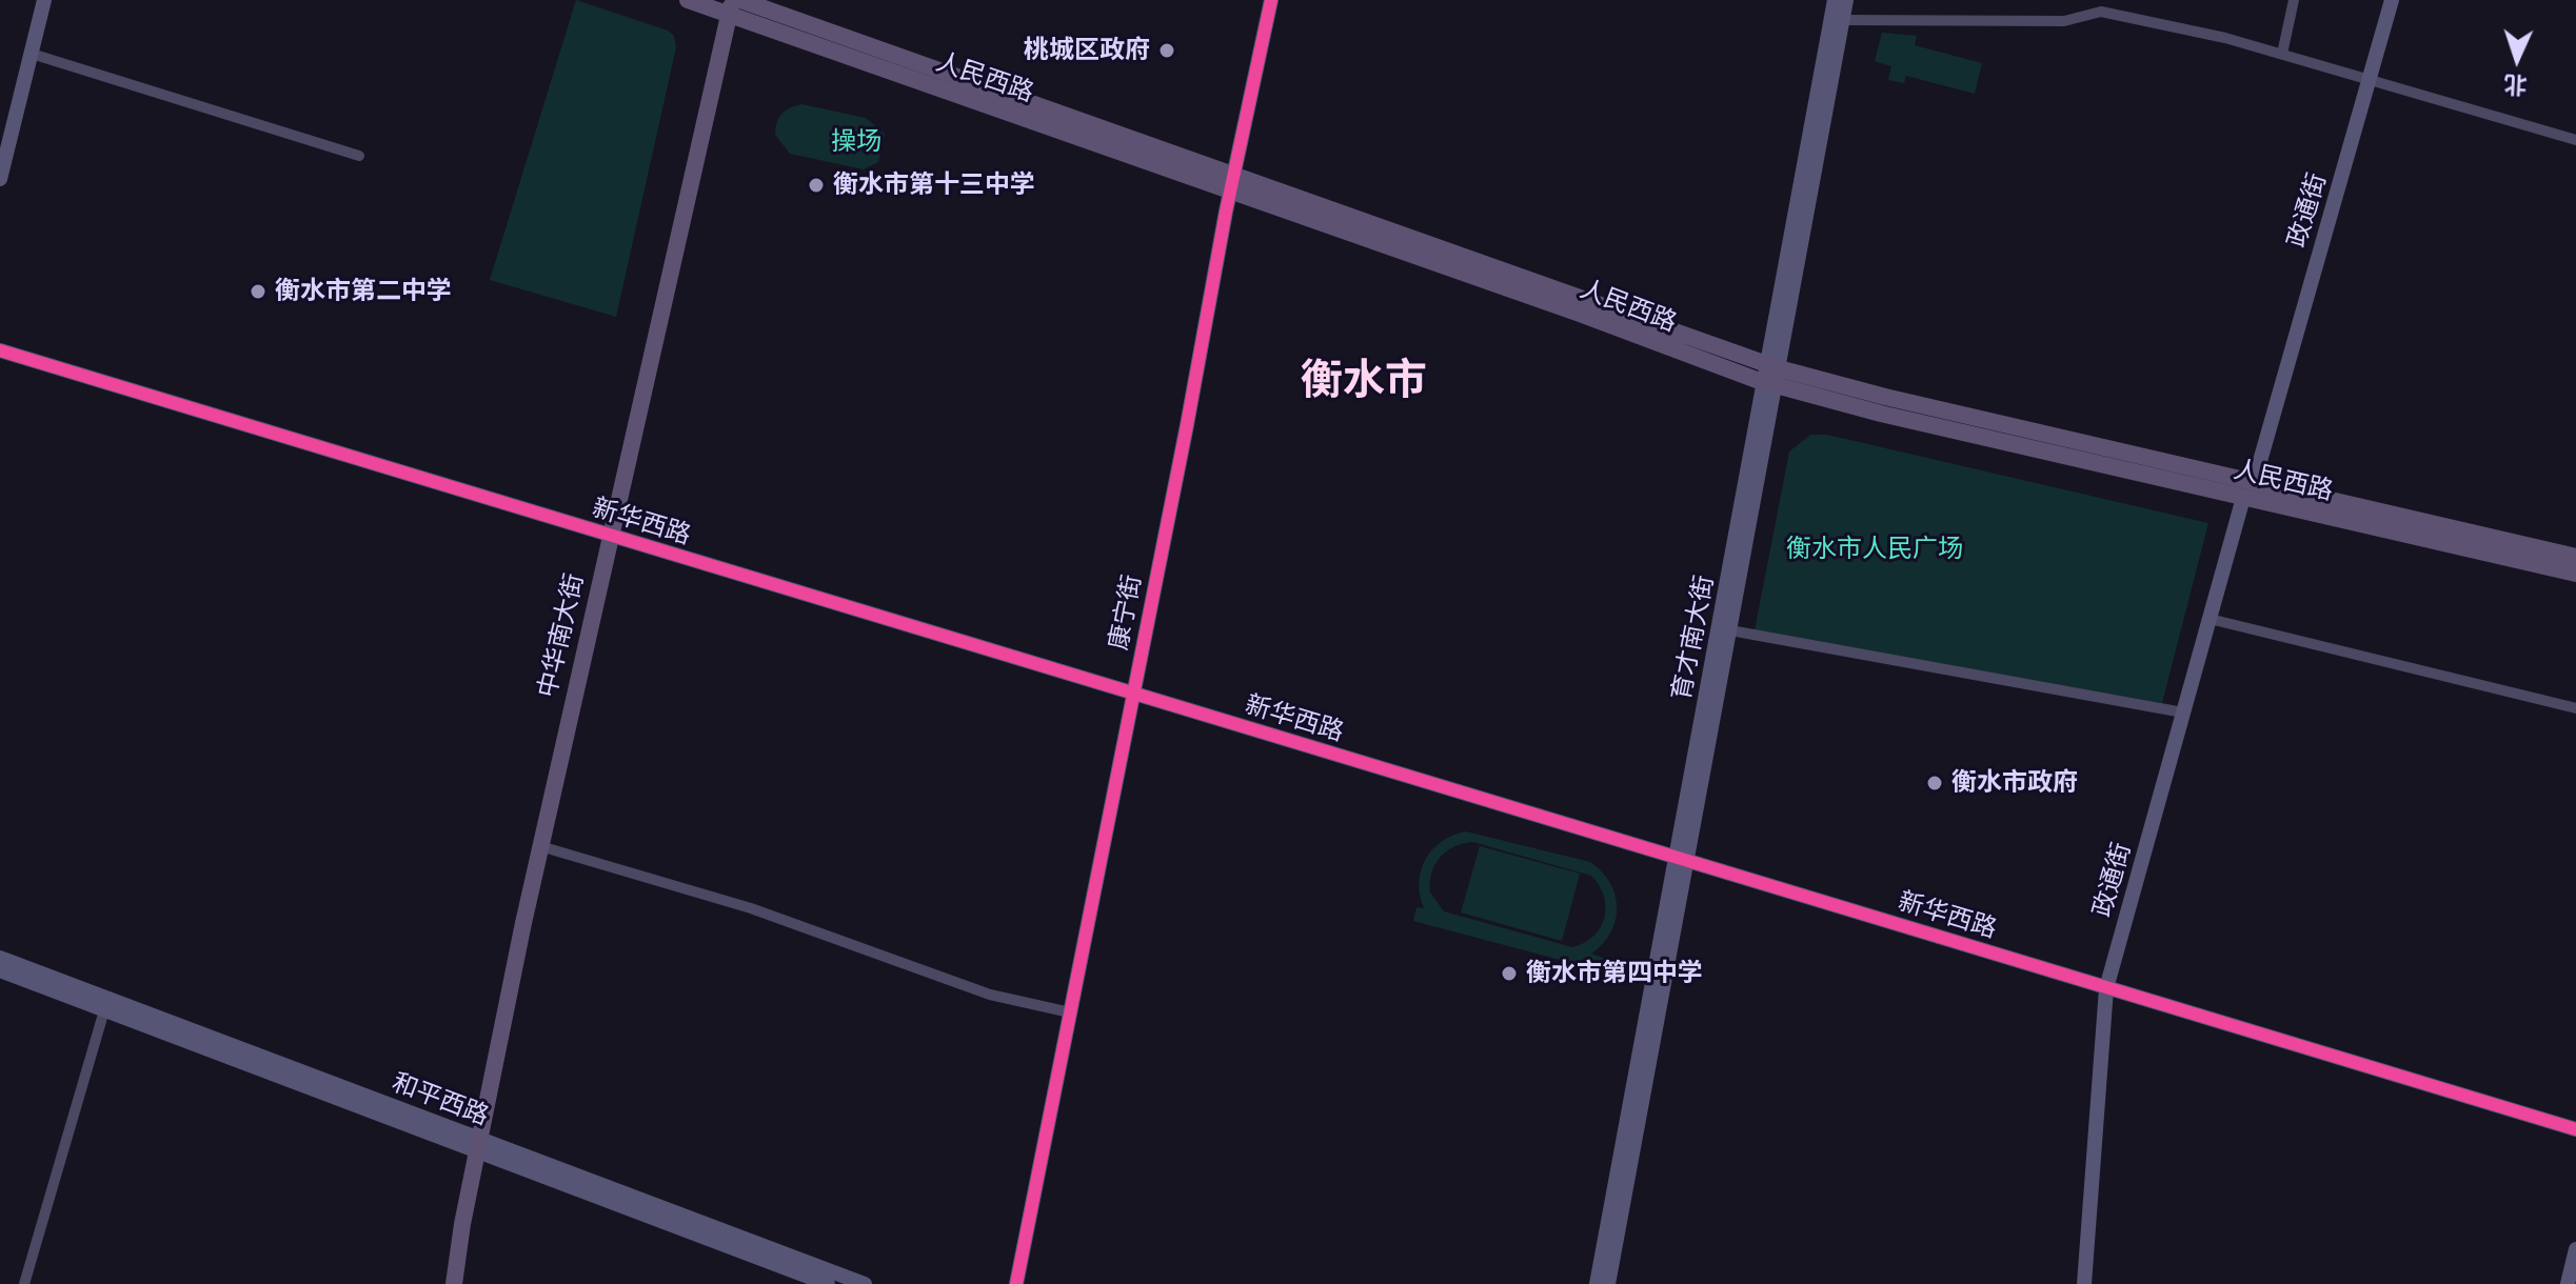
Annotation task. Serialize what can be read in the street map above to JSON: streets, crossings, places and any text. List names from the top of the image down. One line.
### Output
{"streets":{"main road":["人民西路","中华南大街"],"street":["政通街","新华西路","康宁街","育才南大街","和平西路"]},"crossings":[["人民西路","政通街"],["人民西路","康宁街"],["人民西路","中华南大街"],["人民西路","育才南大街"],["政通街","新华西路"],["新华西路","康宁街"],["新华西路","中华南大街"],["新华西路","育才南大街"],["中华南大街","和平西路"]],"districts":["衡水市"],"parks":["操场","衡水市人民广场"],"places":["桃城区政府","衡水市第十三中学","衡水市第二中学","衡水市政府","衡水市第四中学"],"north":"bottom"}
